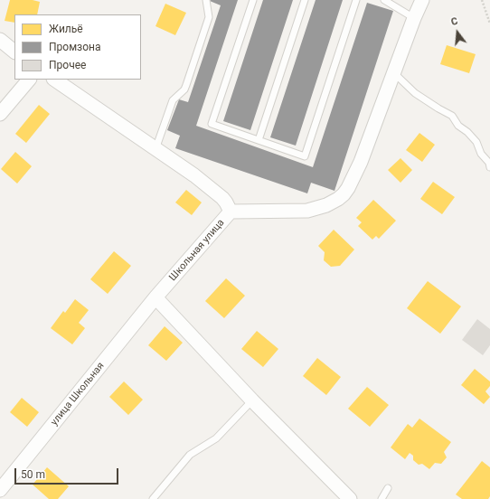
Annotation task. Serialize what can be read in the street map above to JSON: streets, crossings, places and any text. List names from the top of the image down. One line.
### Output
{"streets":{"street":["Школьная улица","улица Школьная"]},"crossings":[["Школьная улица","улица Школьная"]],"legend":["Жильё","Промзона","Прочее"],"scale_bar":"50 m","north":"top"}
